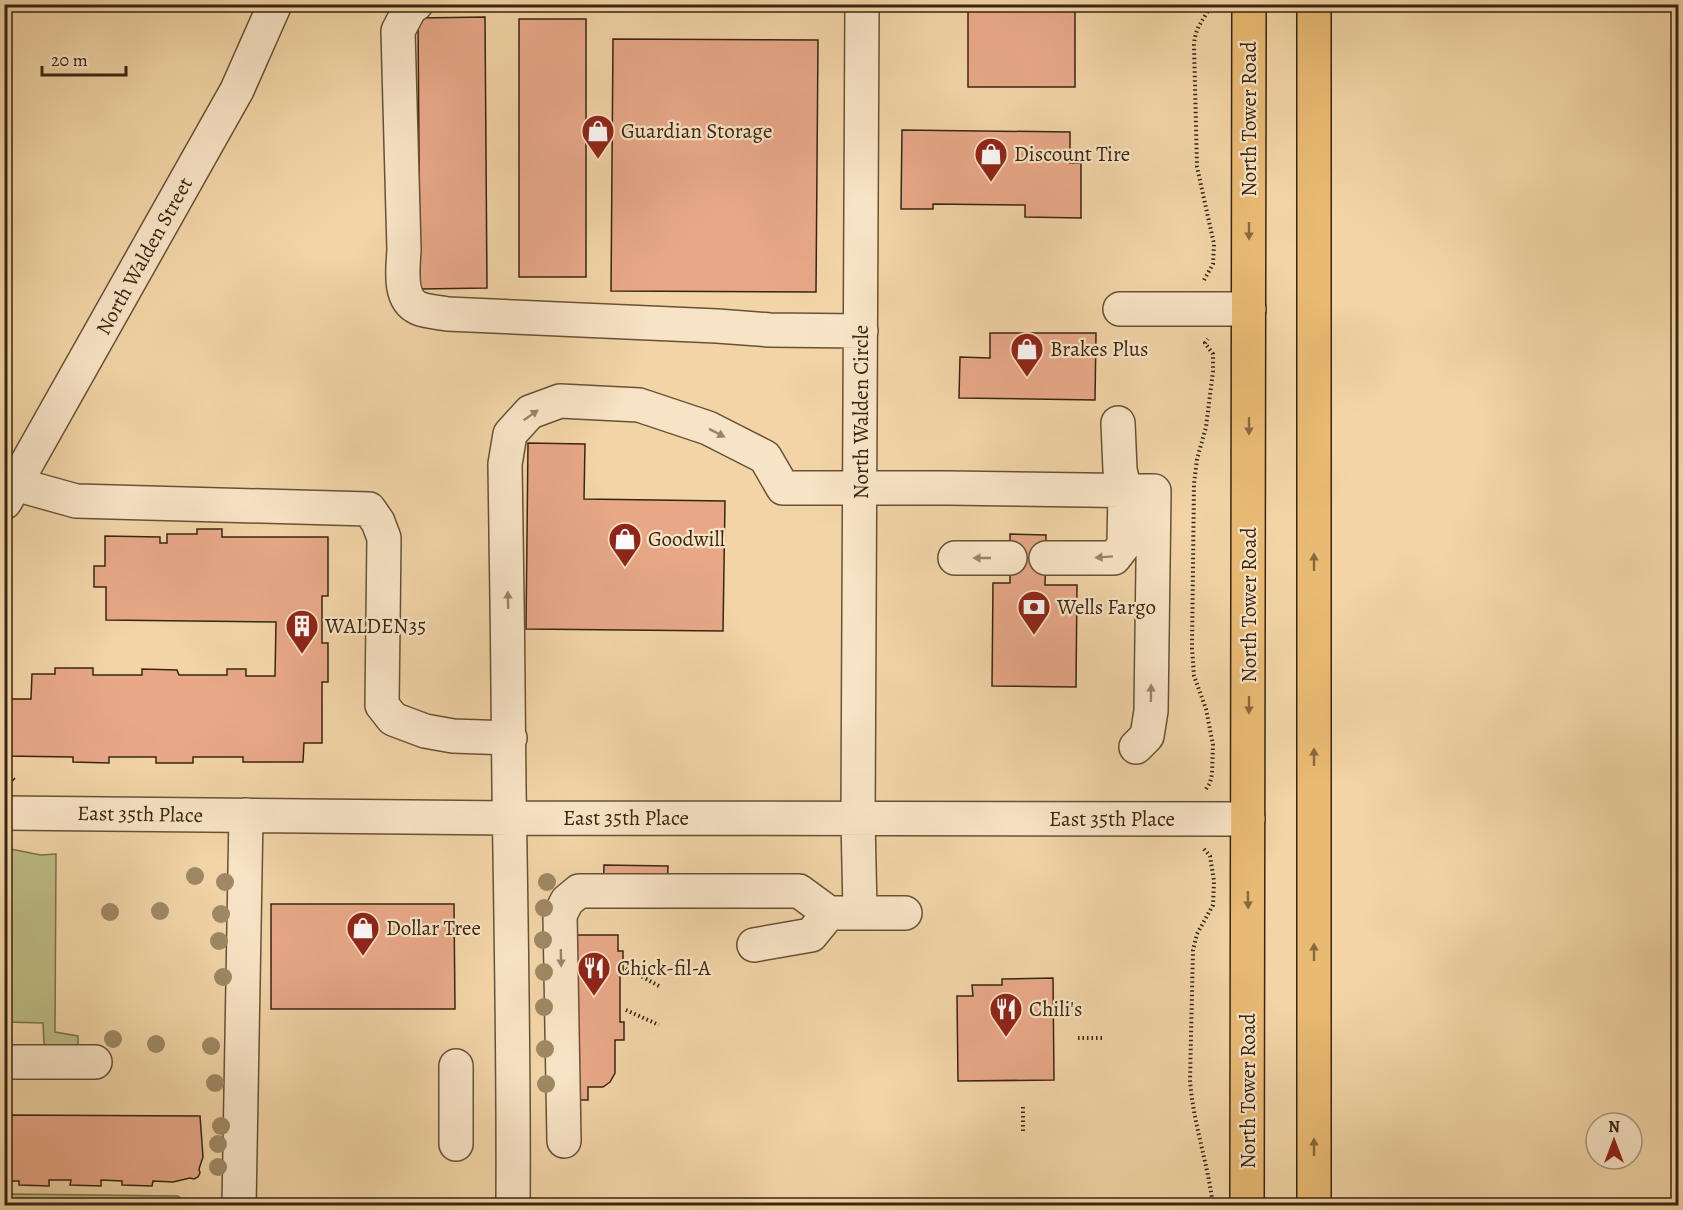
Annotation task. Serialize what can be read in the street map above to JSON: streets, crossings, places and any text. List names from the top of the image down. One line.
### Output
{"streets":{"main road":["North Tower Road"],"street":["North Walden Street","North Walden Circle","East 35th Place"]},"crossings":[["North Tower Road","East 35th Place"],["North Walden Circle","East 35th Place"]],"places":{"shop":["Guardian Storage","Discount Tire","Brakes Plus","Goodwill","Dollar Tree"],"bank":["Wells Fargo"],"building":["WALDEN35"],"restaurant":["Chick-fil-A","Chili's"]},"scale_bar":"20 m","north":"top"}
